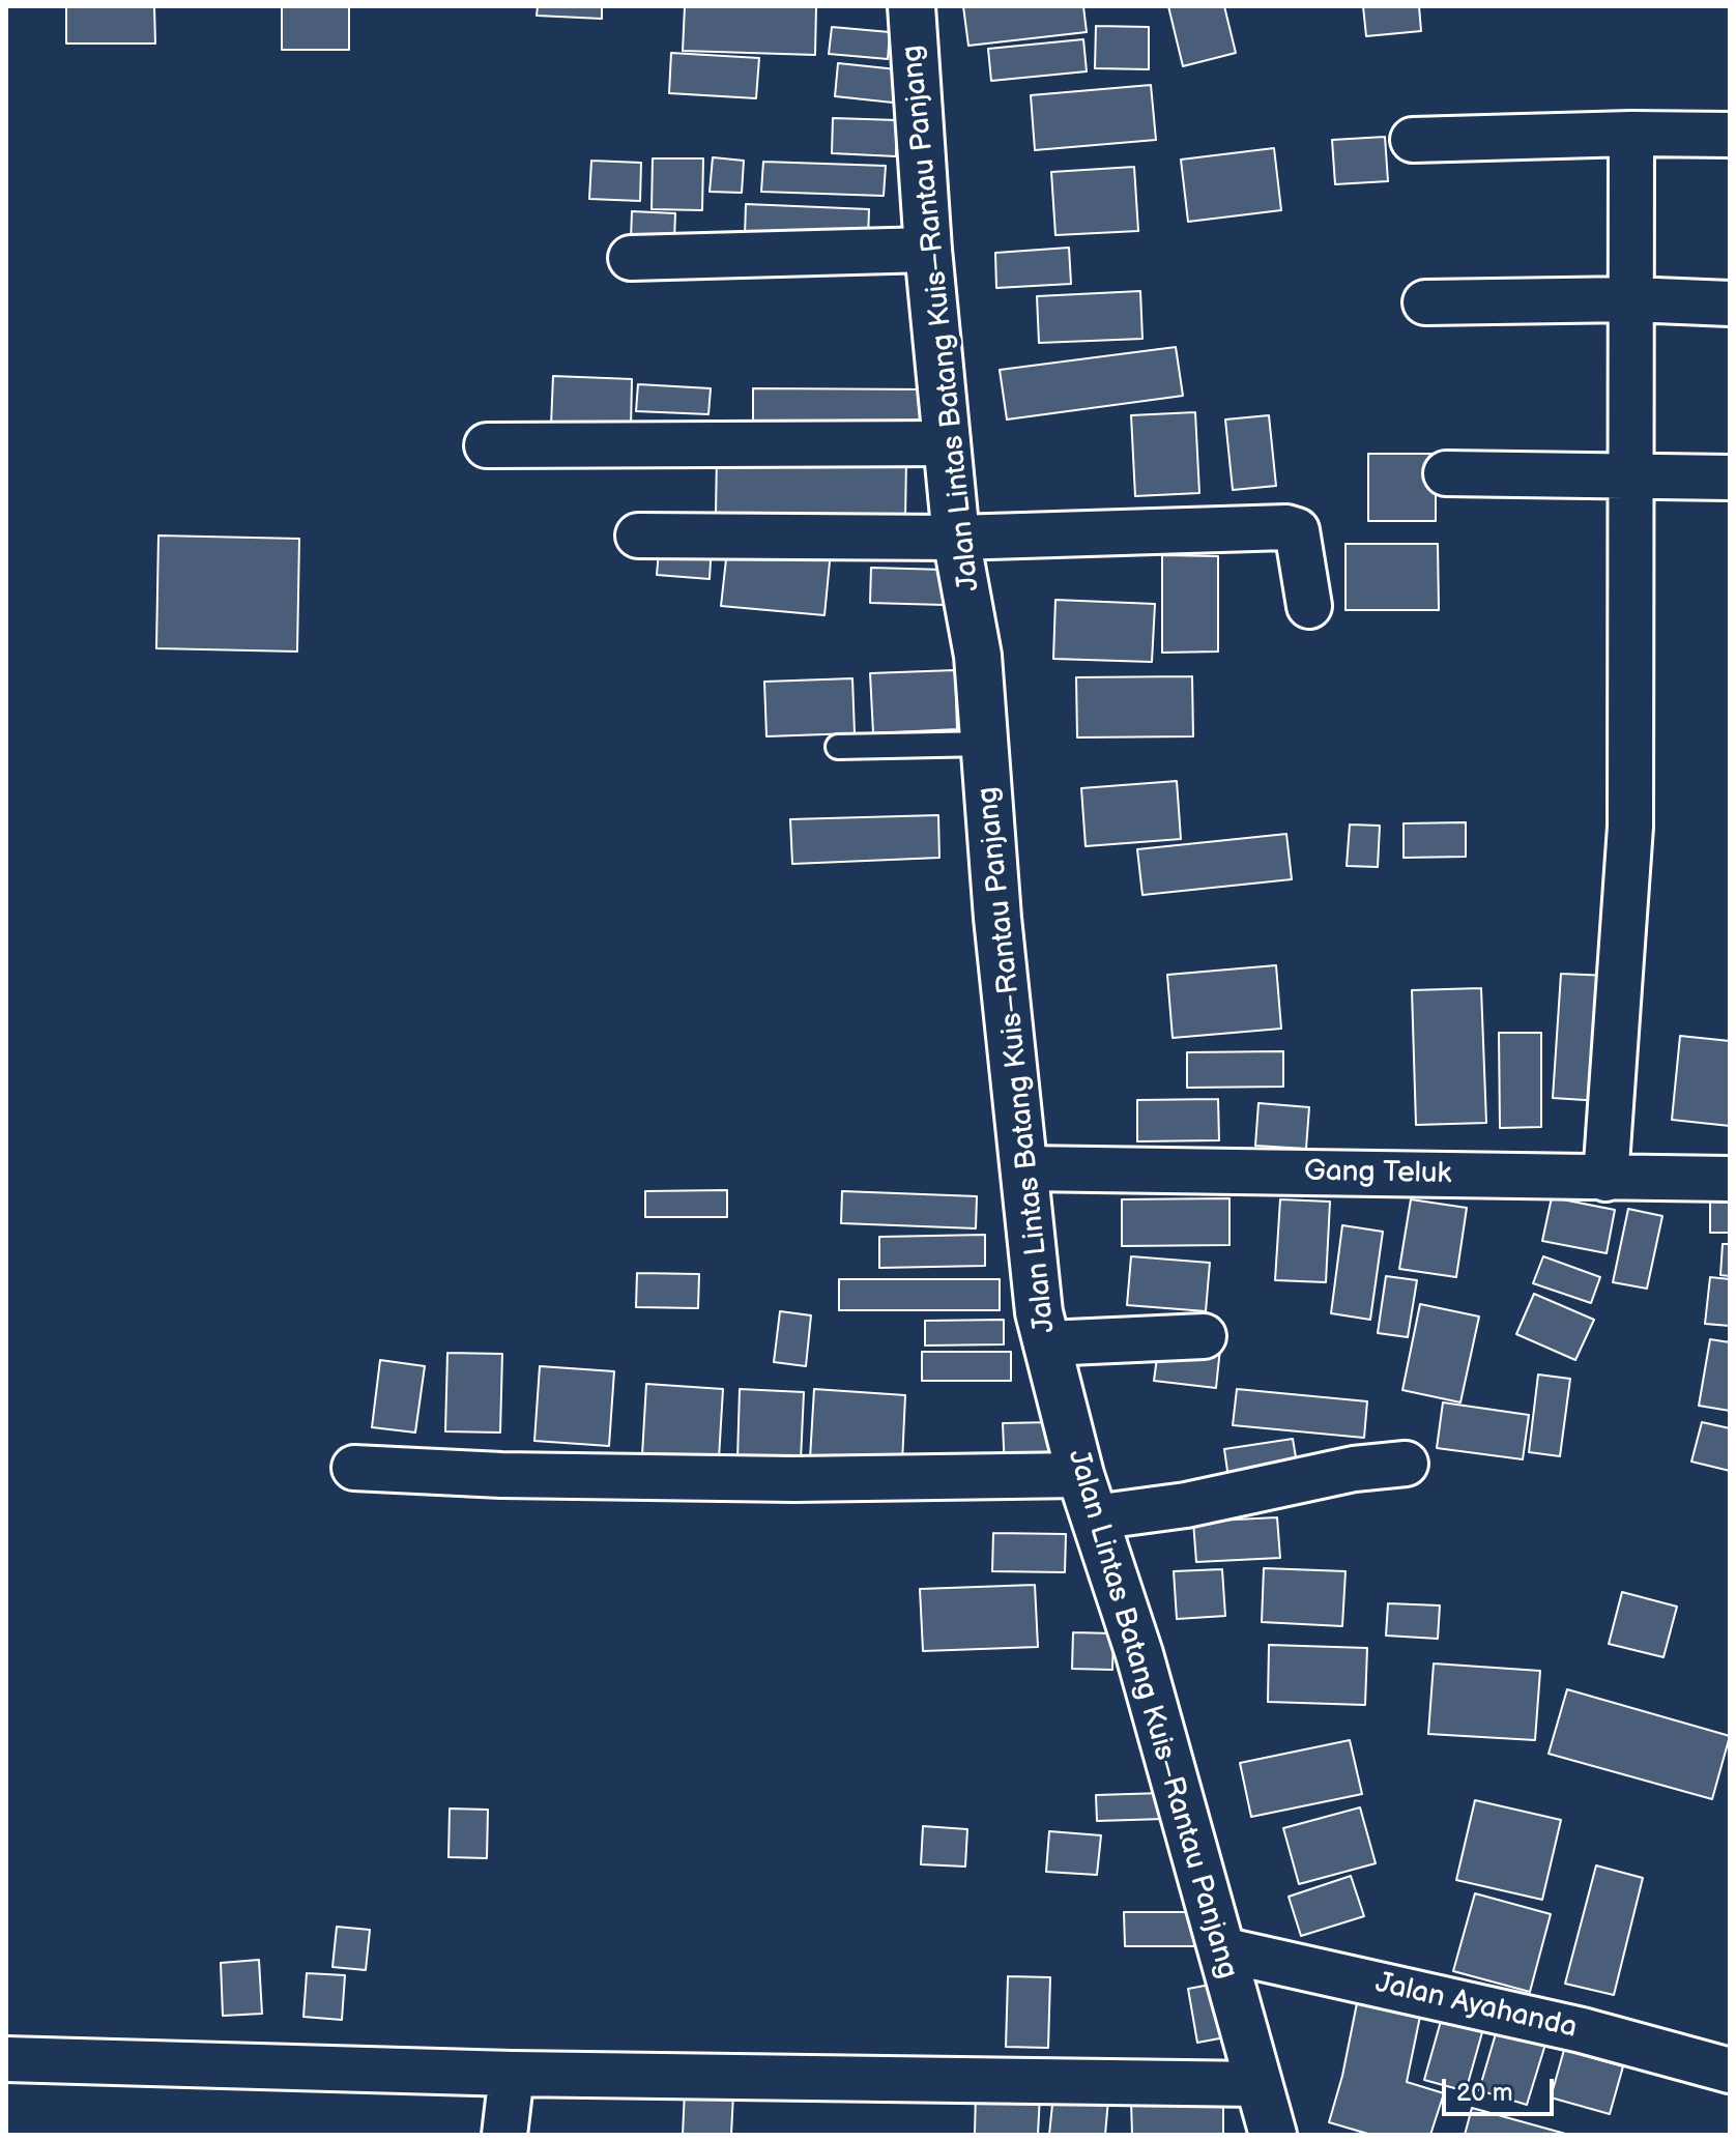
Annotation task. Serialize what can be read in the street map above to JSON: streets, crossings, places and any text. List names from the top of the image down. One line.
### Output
{"streets":{"main road":["Jalan Lintas Batang Kuis–Rantau Panjang"],"street":["Gang Teluk","Jalan Ayahanda"]},"crossings":[["Jalan Lintas Batang Kuis–Rantau Panjang","Gang Teluk"],["Jalan Lintas Batang Kuis–Rantau Panjang","Jalan Ayahanda"]],"scale_bar":"20 m"}
